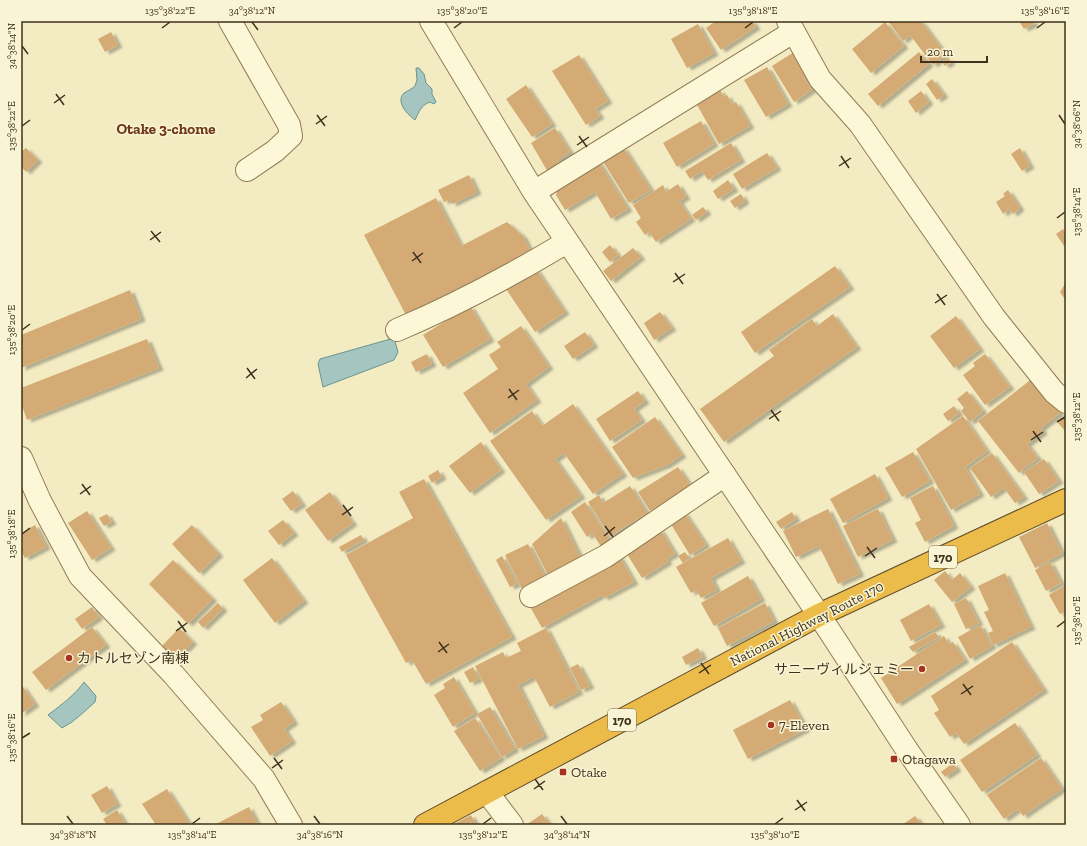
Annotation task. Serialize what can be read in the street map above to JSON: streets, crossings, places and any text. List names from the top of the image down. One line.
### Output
{"streets":{"highway":["170","National Highway Route 170"]},"districts":["Otake 3-chome"],"places":{"other":["カトルセゾン南棟","サニーヴィルジェミー","7-Eleven"],"transit":["Otagawa","Otake"]},"scale_bar":"20 m","coordinates":["135°38'22\"E","34°38'12\"N","135°38'20\"E","135°38'18\"E","135°38'16\"E","34°38'14\"N","34°38'06\"N","135°38'14\"E","135°38'12\"E","135°38'10\"E","34°38'18\"N","34°38'16\"N"]}
